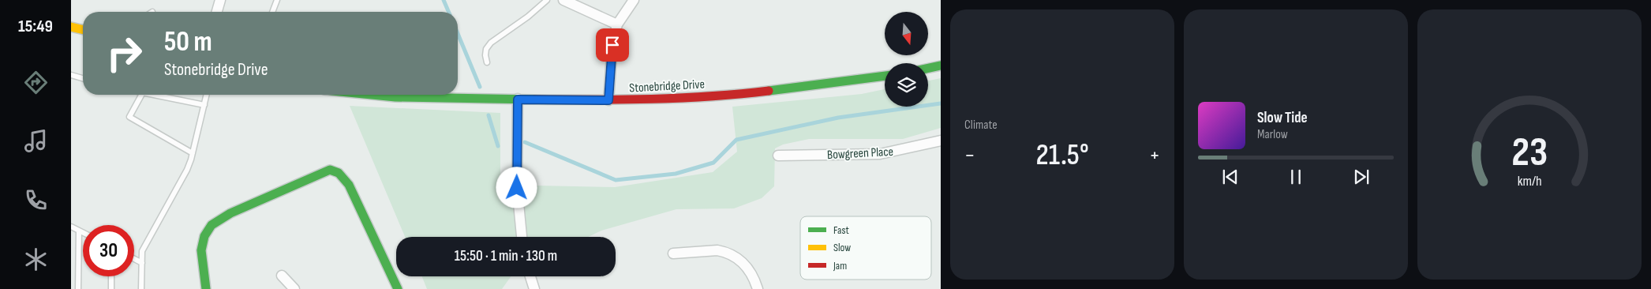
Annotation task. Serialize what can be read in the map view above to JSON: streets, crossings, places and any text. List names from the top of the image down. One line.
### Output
{"streets":{"street":["Stonebridge Drive","Bowgreen Place"]},"legend":["Fast","Slow","Jam"],"north":"bottom","page":{"tabs":"15:49","tile":"Climate","turn":["50 m","Stonebridge Drive"],"song":["Slow Tide","Marlow"],"heat":["−","21.5°","+"],"limit":"30","trip":"15:50 · 1 min · 130 m","gauge":["23","km/h"]}}
